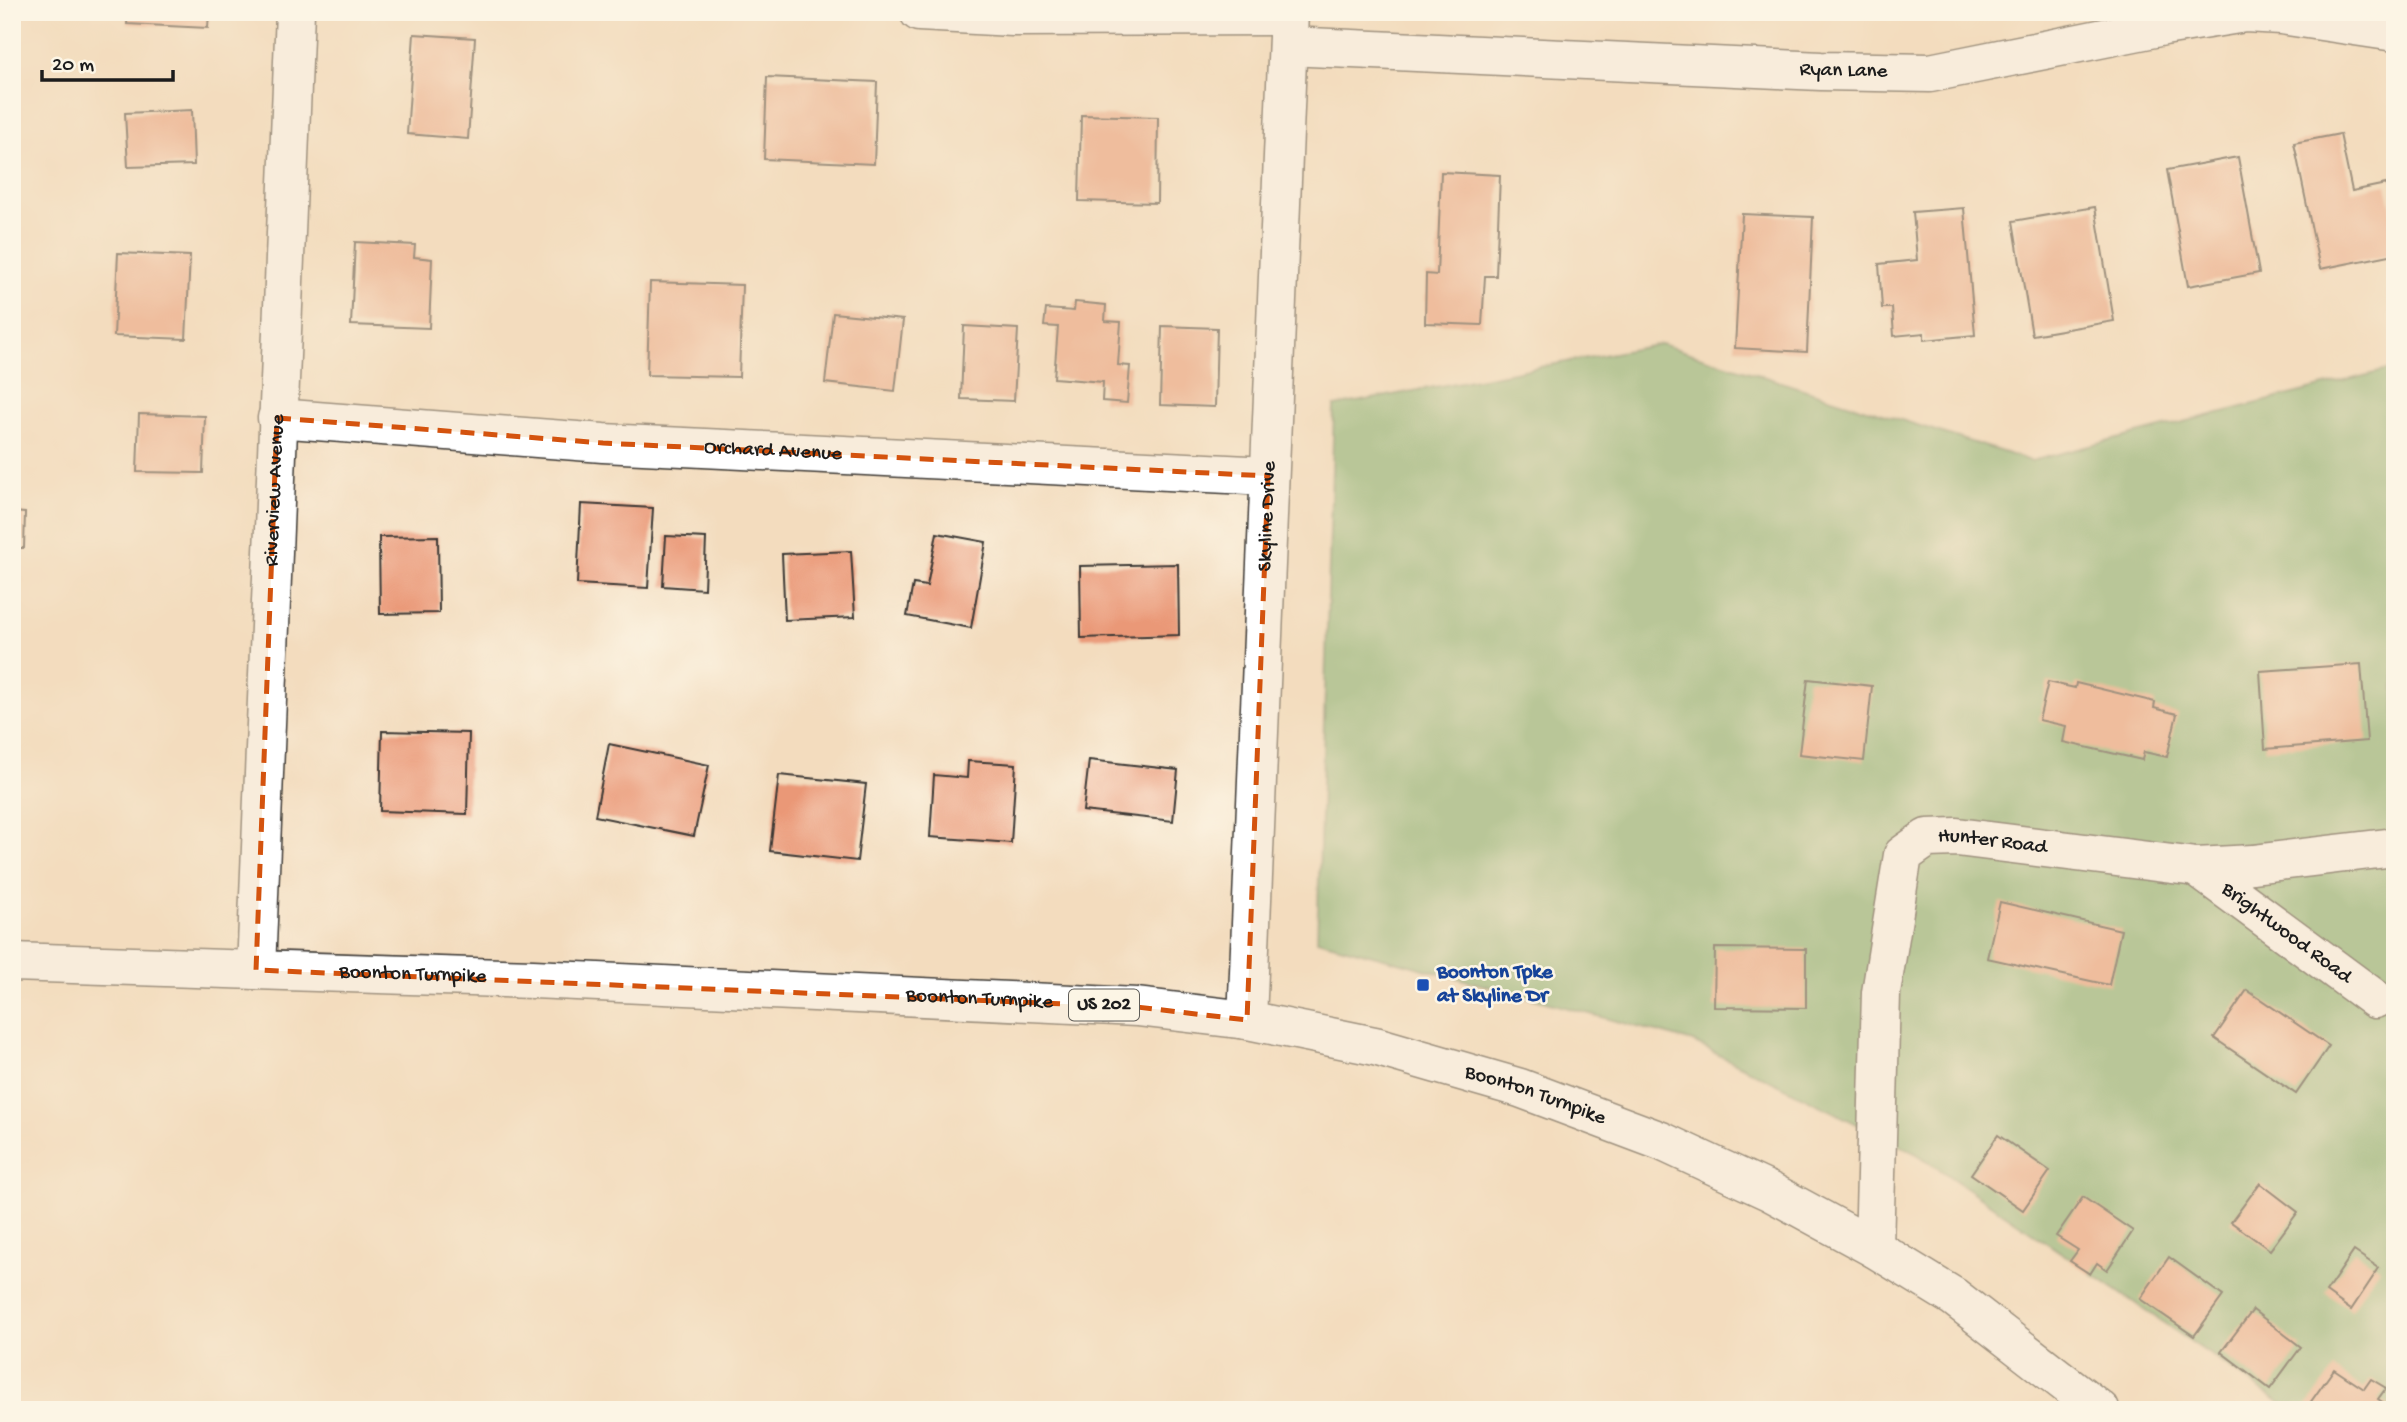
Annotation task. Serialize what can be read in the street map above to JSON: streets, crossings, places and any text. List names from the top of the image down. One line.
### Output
{"streets":{"street":["Ryan Lane","Orchard Avenue","Riverview Avenue","Skyline Drive","Hunter Road","Brightwood Road","Boonton Turnpike","US 202"]},"crossings":[["Ryan Lane","Skyline Drive"],["Orchard Avenue","Riverview Avenue"],["Orchard Avenue","Skyline Drive"],["Riverview Avenue","Boonton Turnpike"],["Skyline Drive","Boonton Turnpike"],["Hunter Road","Brightwood Road"],["Hunter Road","Boonton Turnpike"]],"places":{"transit":["Boonton Tpke at Skyline Dr"]},"scale_bar":"20 m"}
